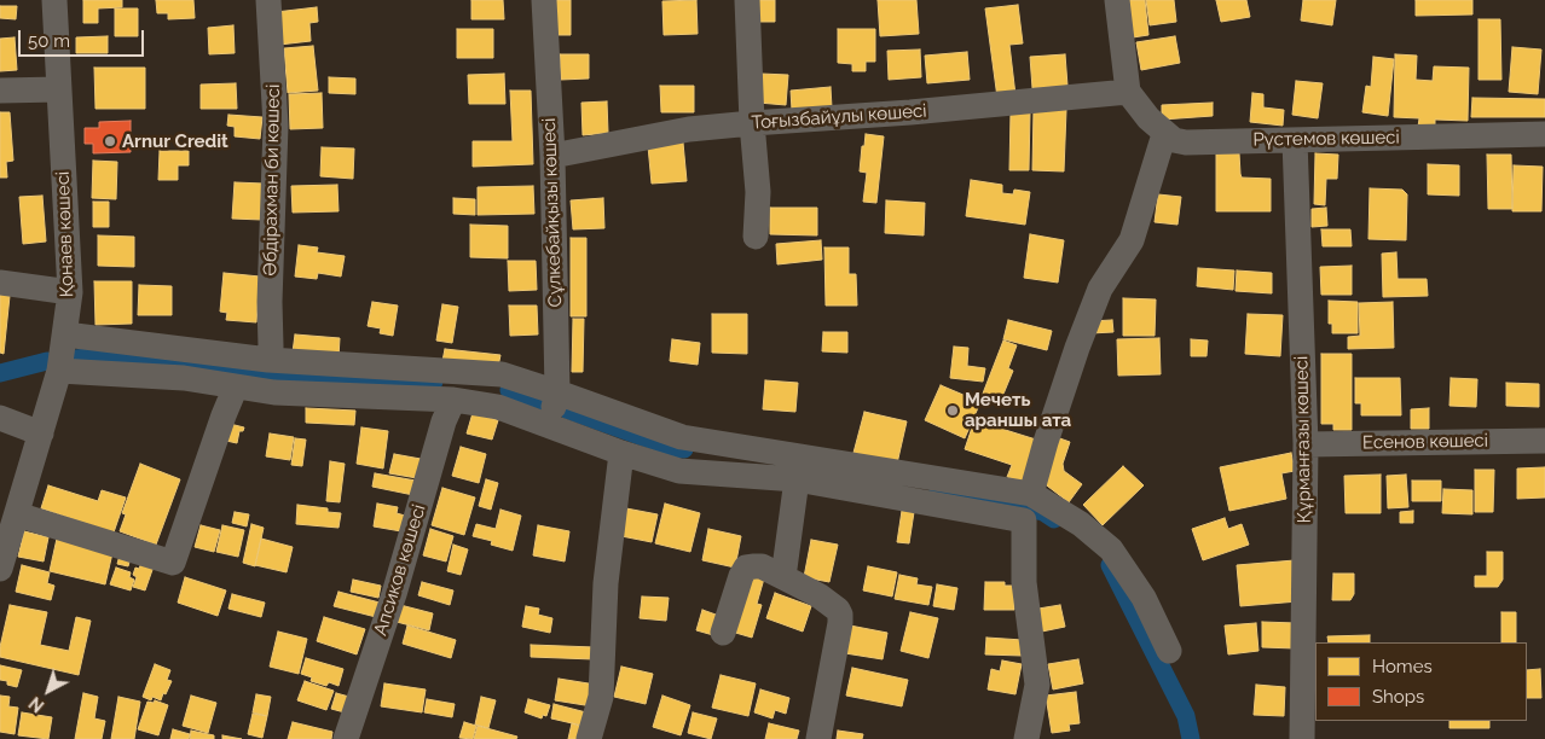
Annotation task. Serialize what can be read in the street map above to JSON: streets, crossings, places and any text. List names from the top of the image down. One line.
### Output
{"streets":{"street":["Тоғызбайұлы көшесі","Рүстемов көшесі","Әбдірахман би көшесі","Сұлкебайқызы көшесі","Қонаев көшесі","Құрманғазы көшесі","Есенов көшесі","Апсиков көшесі"]},"crossings":[["Тоғызбайұлы көшесі","Сұлкебайқызы көшесі"],["Рүстемов көшесі","Құрманғазы көшесі"],["Құрманғазы көшесі","Есенов көшесі"]],"places":["Arnur Credit","Мечеть араншы ата"],"legend":["Homes","Shops"],"scale_bar":"50 m","north":"bottom left"}
